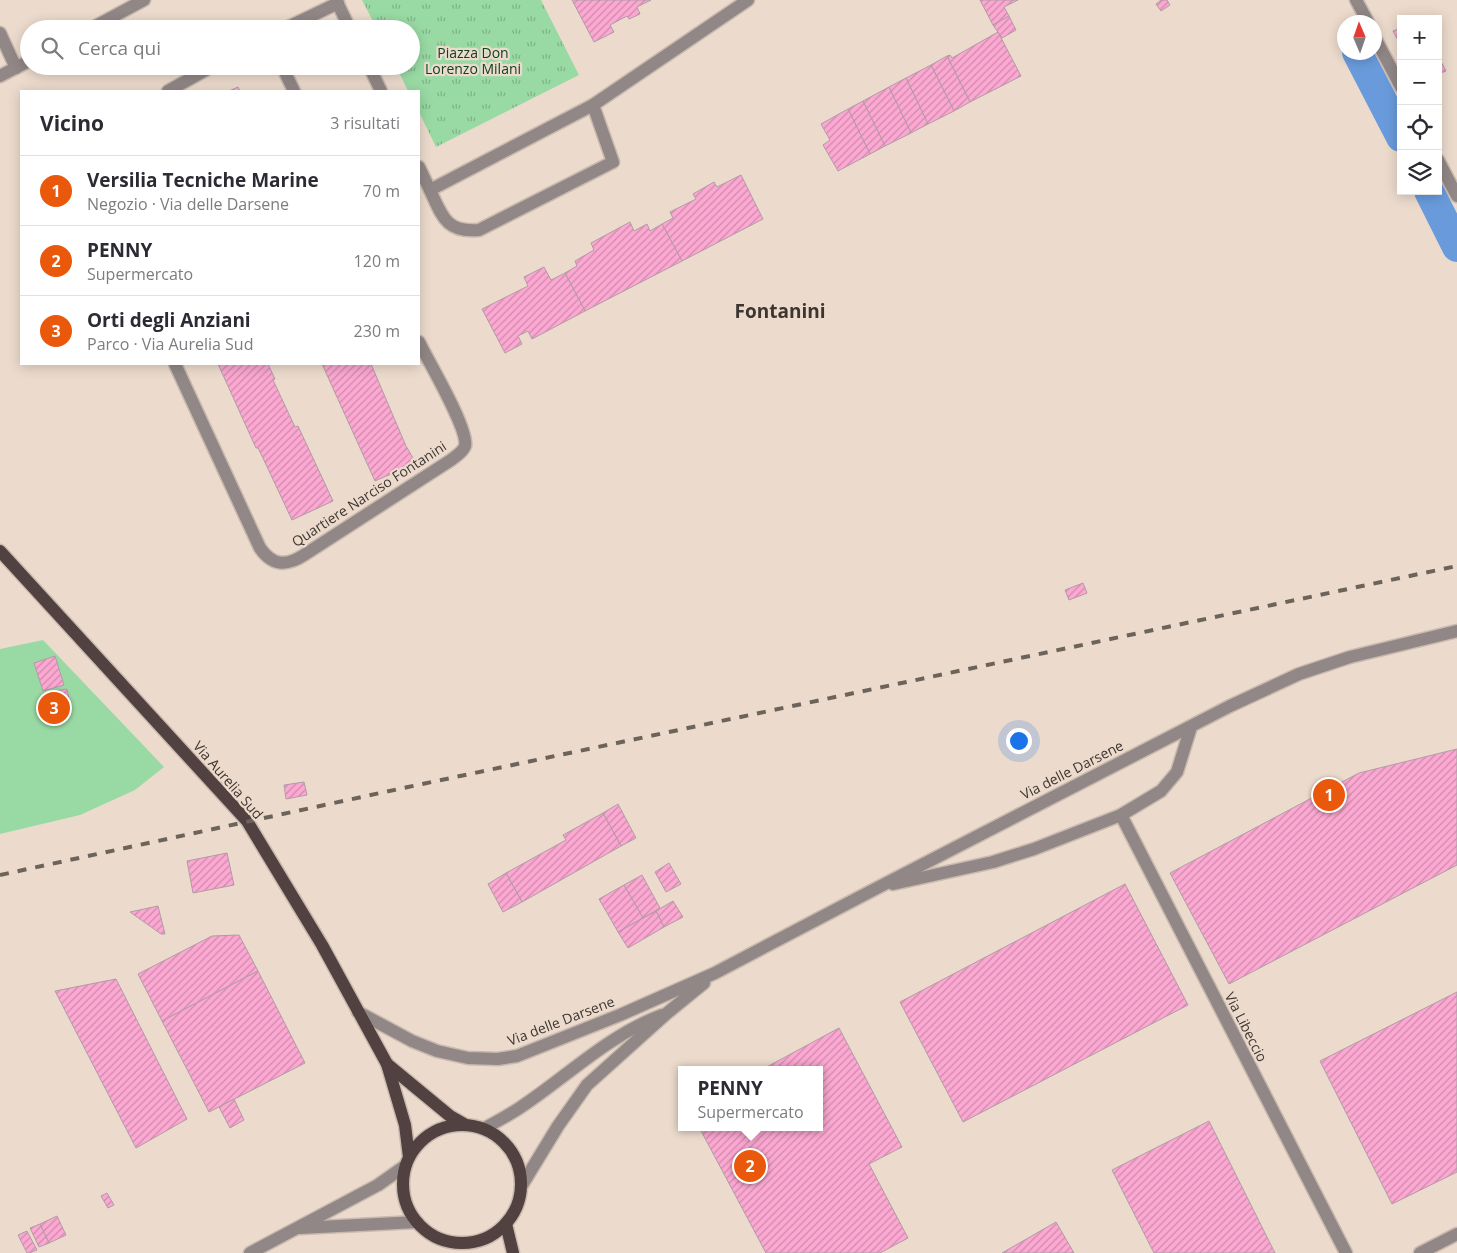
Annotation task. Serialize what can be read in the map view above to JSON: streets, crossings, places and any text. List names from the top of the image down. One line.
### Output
{"streets":{"main road":["Via Aurelia Sud"],"street":["Quartiere Narciso Fontanini","Via delle Darsene","Via Libeccio"]},"crossings":[["Via delle Darsene","Via Aurelia Sud"]],"districts":["Fontanini"],"parks":["Piazza Don Lorenzo Milani"],"north":"top","page":{"map_buttons":["+","−"],"search":"Cerca qui","heading":["Vicino","3 risultati"],"list":[{"mark":"1","name":"Versilia Tecniche Marine","note":"Negozio · Via delle Darsene","value":"70 m"},{"mark":"2","name":"PENNY","note":"Supermercato","value":"120 m"},{"mark":"3","name":"Orti degli Anziani","note":"Parco · Via Aurelia Sud","value":"230 m"}],"pins":["3","1","2"],"popup":["PENNY","Supermercato"]}}
